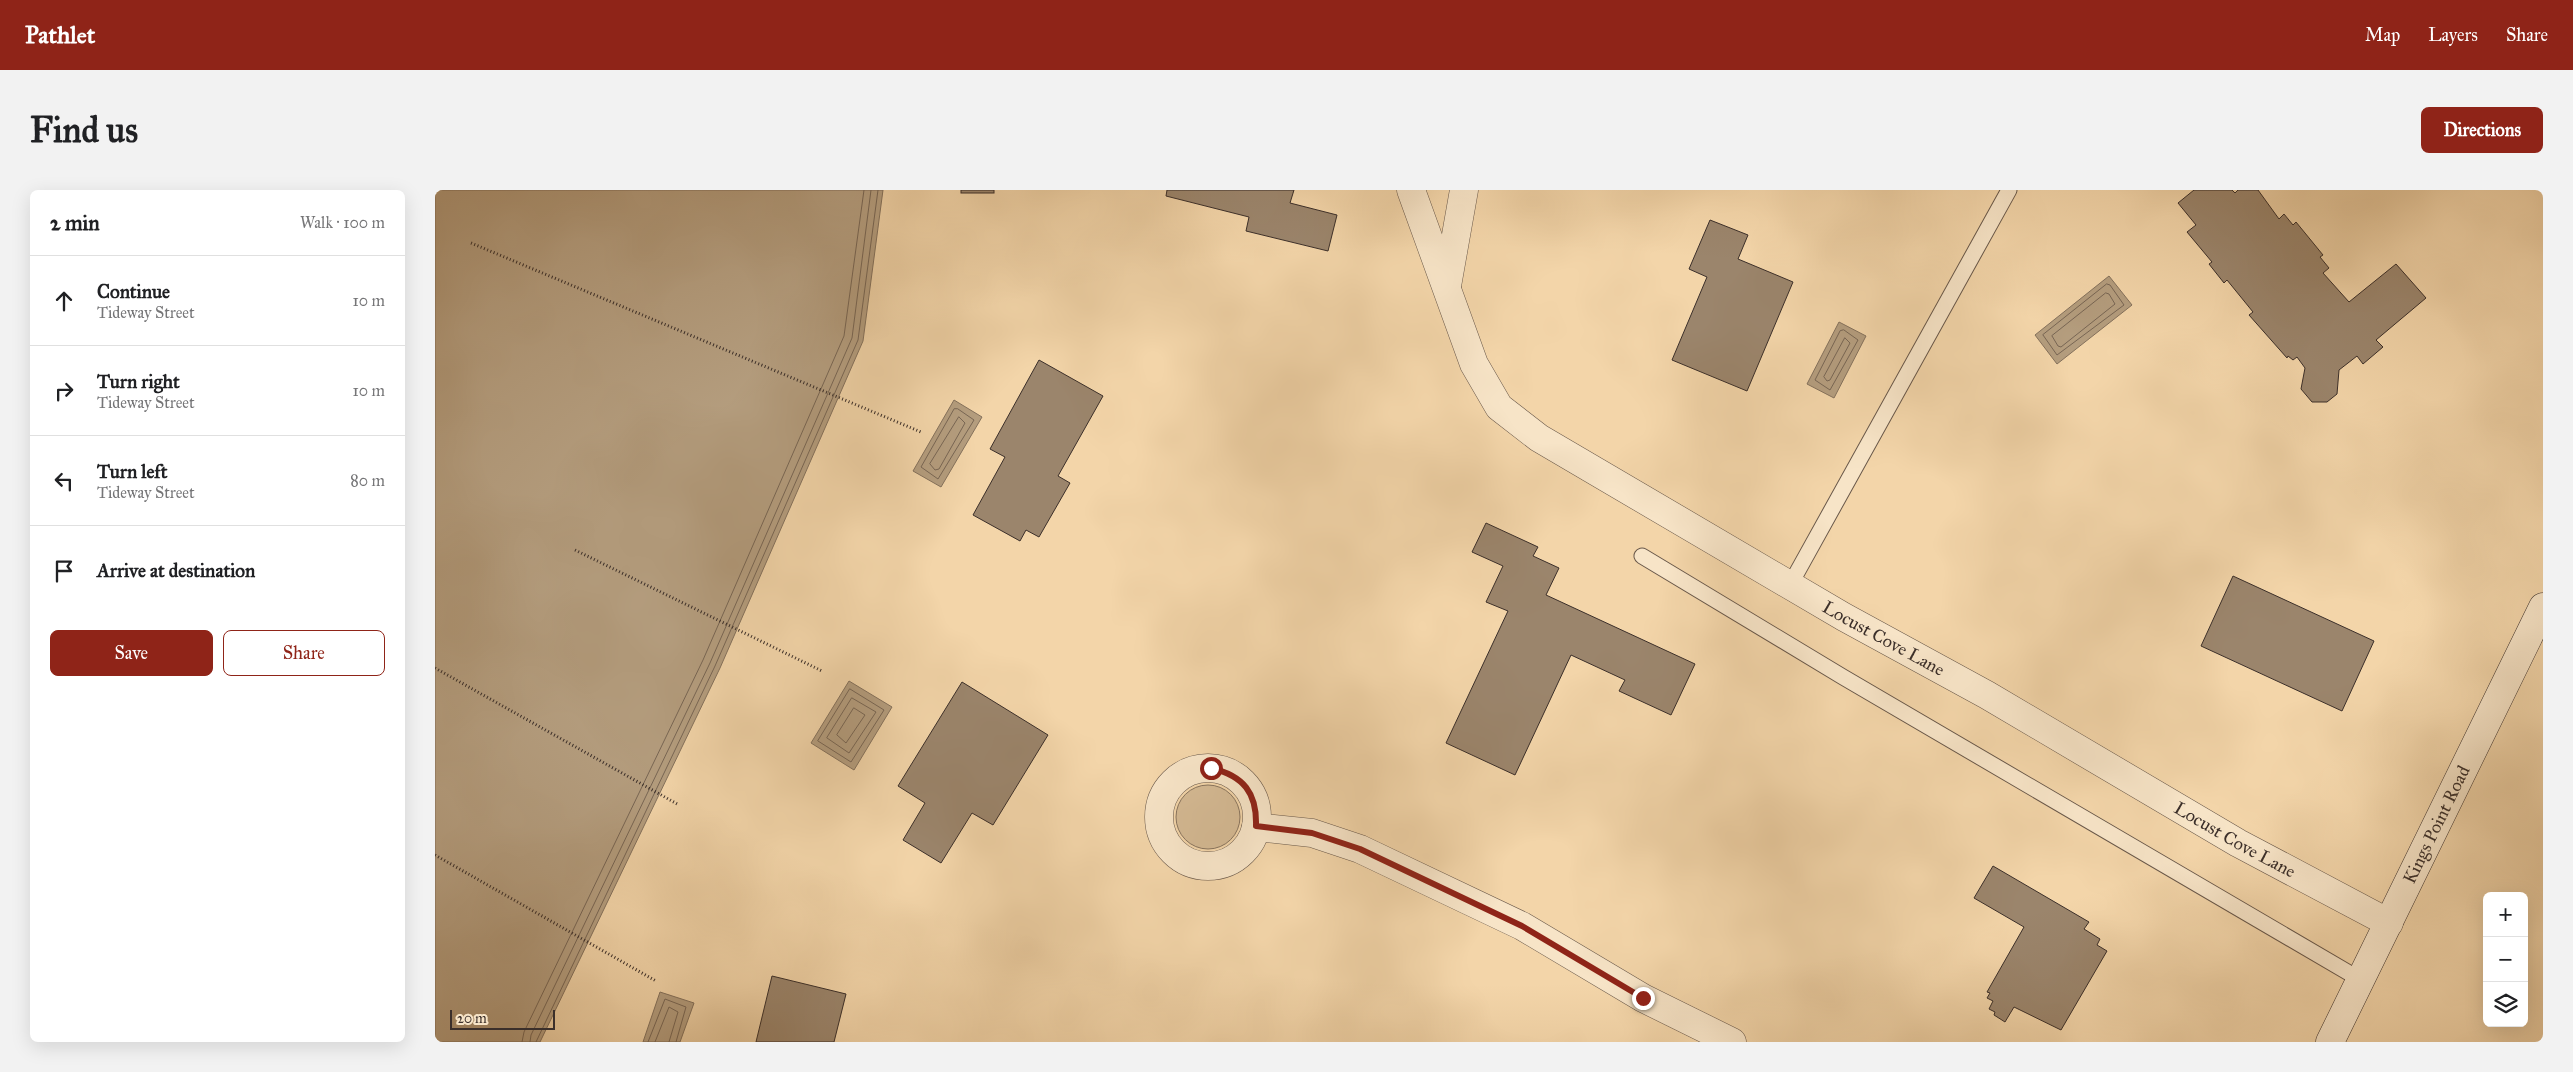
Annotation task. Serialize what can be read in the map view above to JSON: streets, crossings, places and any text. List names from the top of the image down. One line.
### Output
{"streets":{"street":["Locust Cove Lane","Kings Point Road"]},"crossings":[["Locust Cove Lane","Kings Point Road"]],"scale_bar":"20 m","page":{"header":"Pathlet","nav":["Map","Layers","Share"],"buttons":["Directions",["Save","Share"]],"title":"Find us","heading":["2 min","Walk · 100 m"],"list":[["Continue","Tideway Street","10 m"],["Turn right","Tideway Street","10 m"],["Turn left","Tideway Street","80 m"],"Arrive at destination"],"map_buttons":["+","−"],"scale":"20 m"}}
